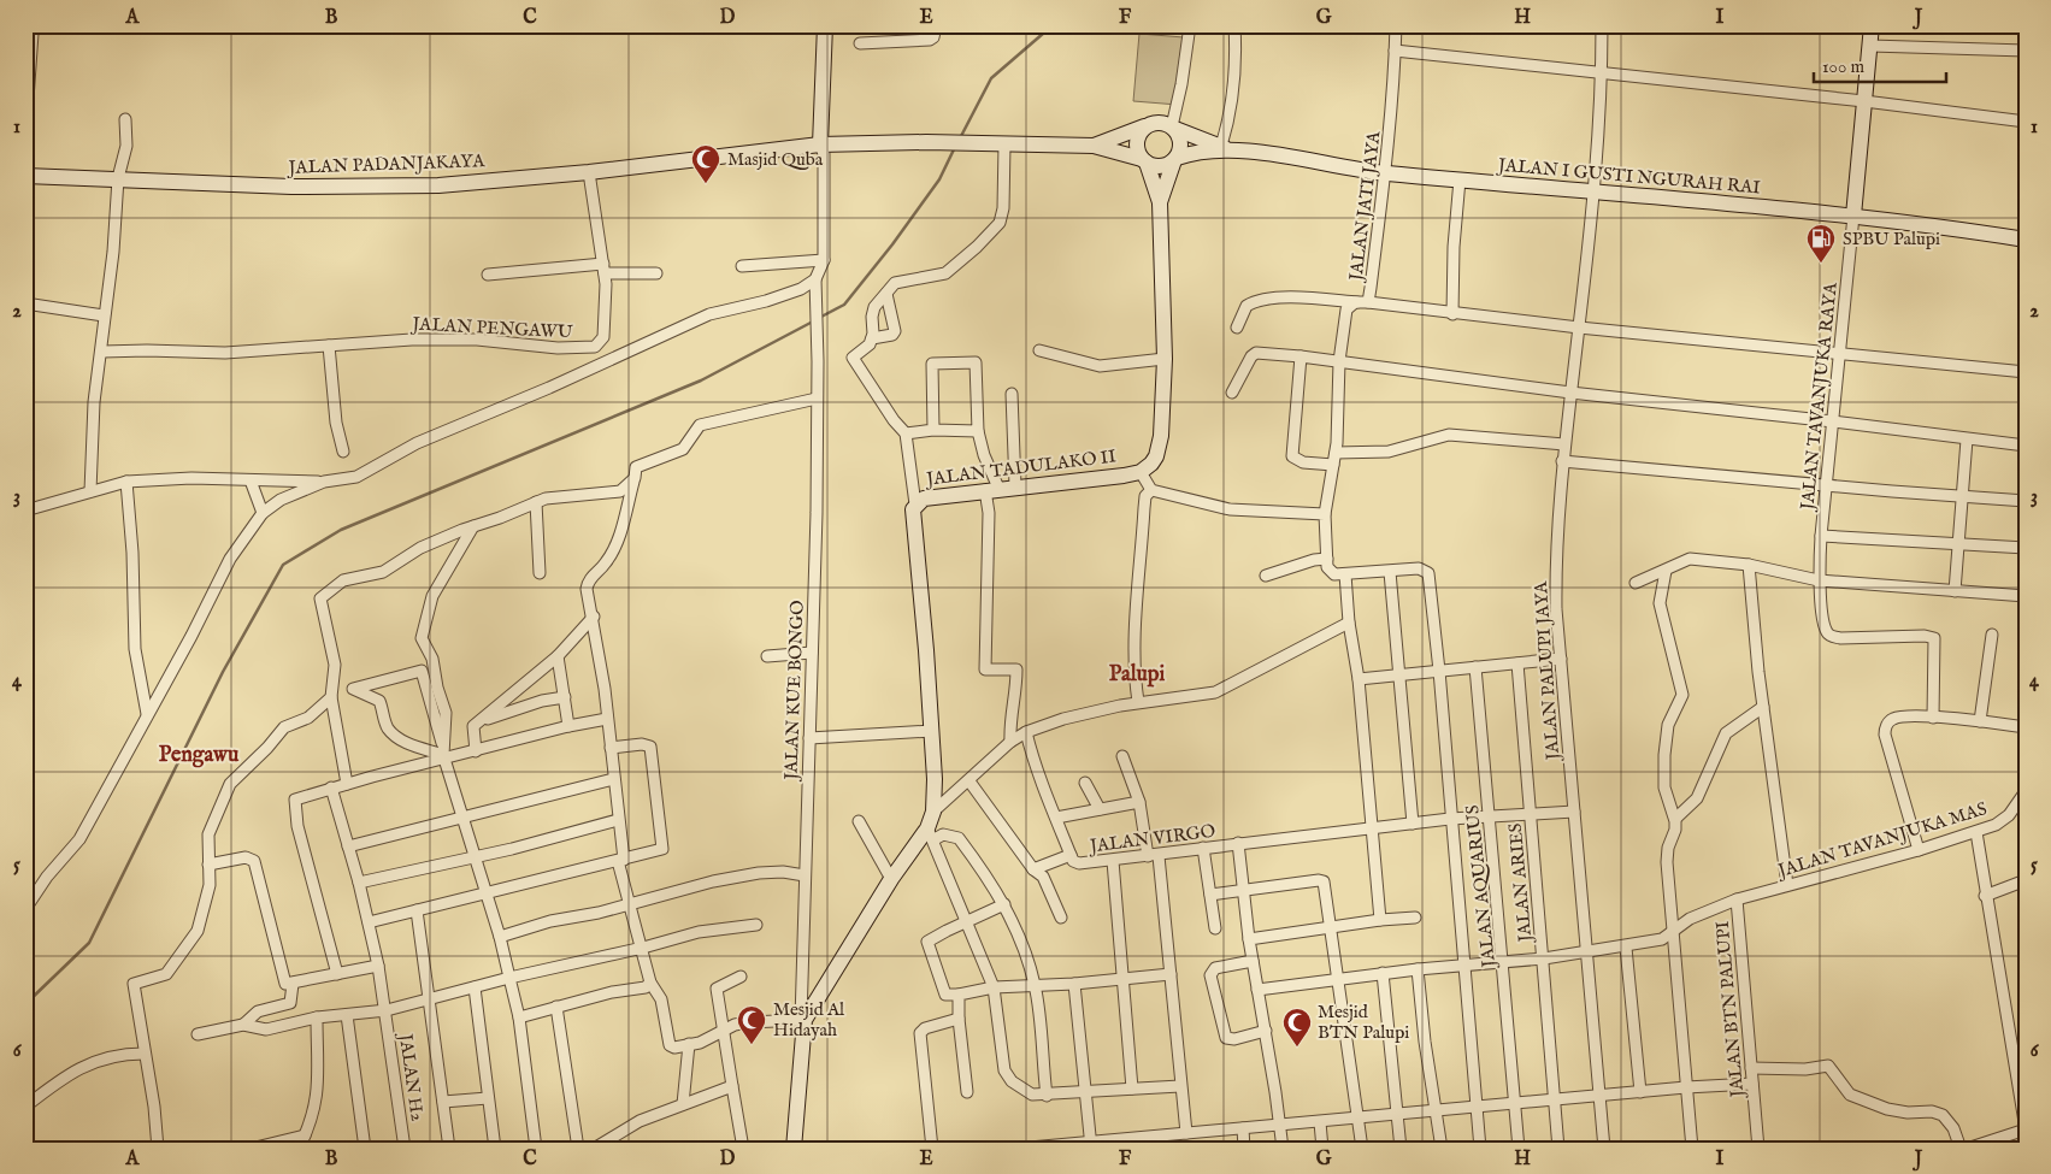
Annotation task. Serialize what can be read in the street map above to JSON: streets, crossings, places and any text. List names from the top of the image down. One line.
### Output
{"streets":{"main road":["JALAN PADANJAKAYA","JALAN I GUSTI NGURAH RAI","JALAN TADULAKO II"],"street":["JALAN JATI JAYA","JALAN PENGAWU","JALAN TAVANJUKA RAYA","JALAN PALUPI JAYA","JALAN KUE BONGO","JALAN VIRGO","JALAN TAVANJUKA MAS","JALAN ARIES","JALAN AQUARIUS","JALAN BTN PALUPI","JALAN H2"]},"crossings":[["JALAN I GUSTI NGURAH RAI","JALAN JATI JAYA"],["JALAN I GUSTI NGURAH RAI","JALAN TAVANJUKA RAYA"],["JALAN I GUSTI NGURAH RAI","JALAN TADULAKO II"],["JALAN I GUSTI NGURAH RAI","JALAN PALUPI JAYA"],["JALAN TADULAKO II","JALAN KUE BONGO"],["JALAN PALUPI JAYA","JALAN VIRGO"],["JALAN PALUPI JAYA","JALAN BTN PALUPI"],["JALAN VIRGO","JALAN ARIES"],["JALAN VIRGO","JALAN AQUARIUS"],["JALAN TAVANJUKA MAS","JALAN BTN PALUPI"],["JALAN ARIES","JALAN BTN PALUPI"],["JALAN AQUARIUS","JALAN BTN PALUPI"]],"districts":["Palupi","Pengawu"],"places":{"mosque":["Masjid Quba","Mesjid Al Hidayah","Mesjid BTN Palupi"],"fuel station":["SPBU Palupi"]},"scale_bar":"100 m","grid":{"columns":["A","B","C","D","E","F","G","H","I","J"],"rows":["1","2","3","4","5","6"]}}
